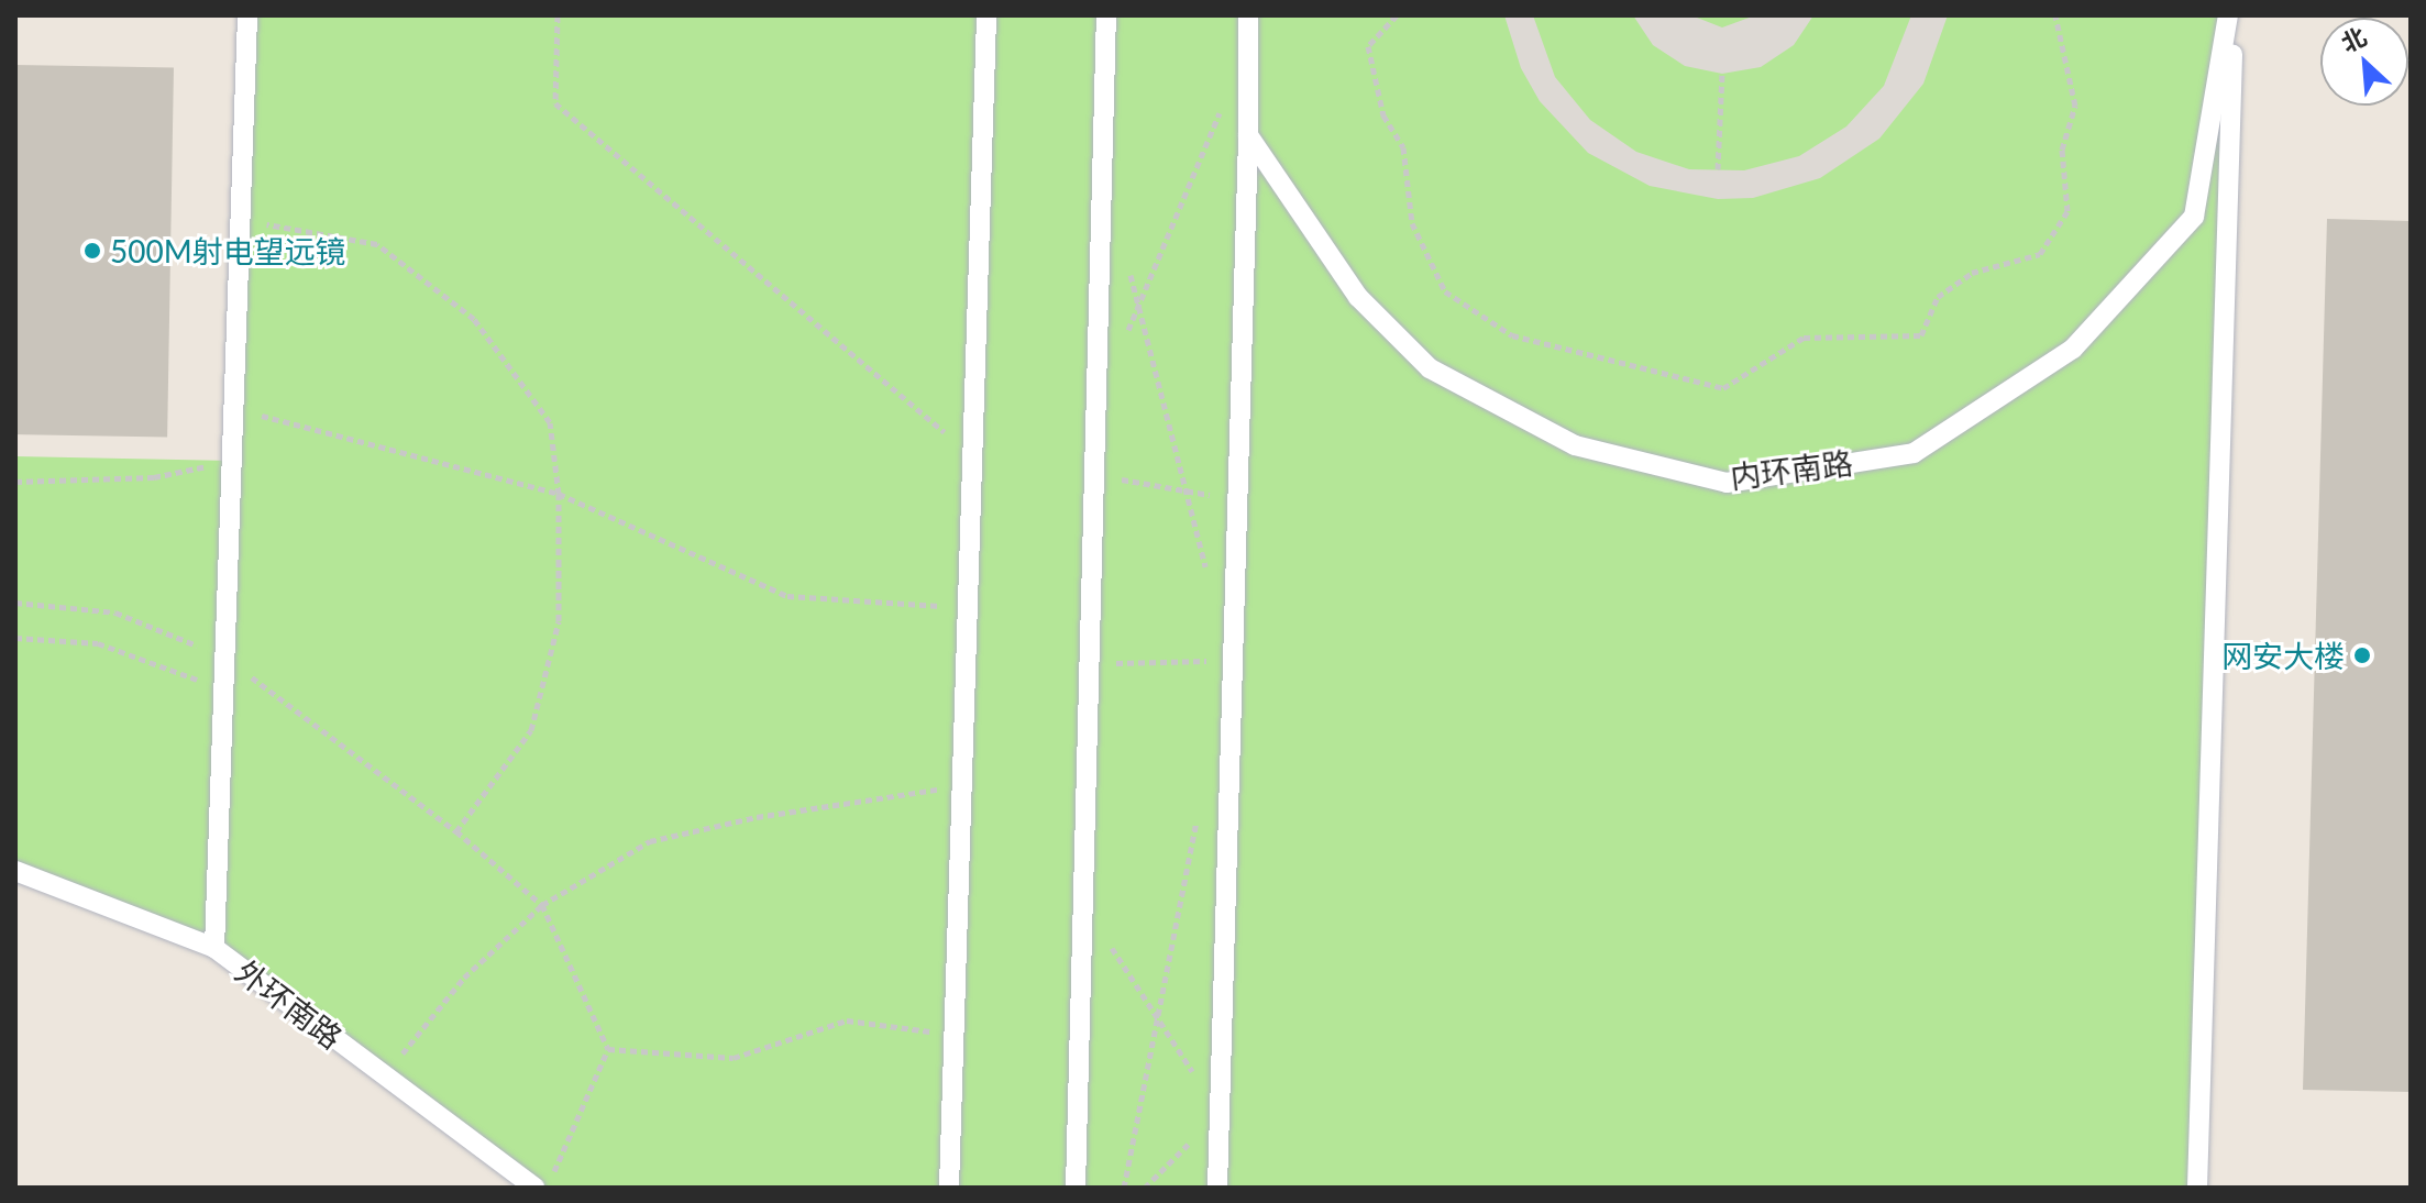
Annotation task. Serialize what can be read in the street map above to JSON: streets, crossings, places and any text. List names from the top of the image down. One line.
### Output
{"streets":{"lane":["内环南路","外环南路"]},"places":["500M射电望远镜","网安大楼"],"north":"top left"}
